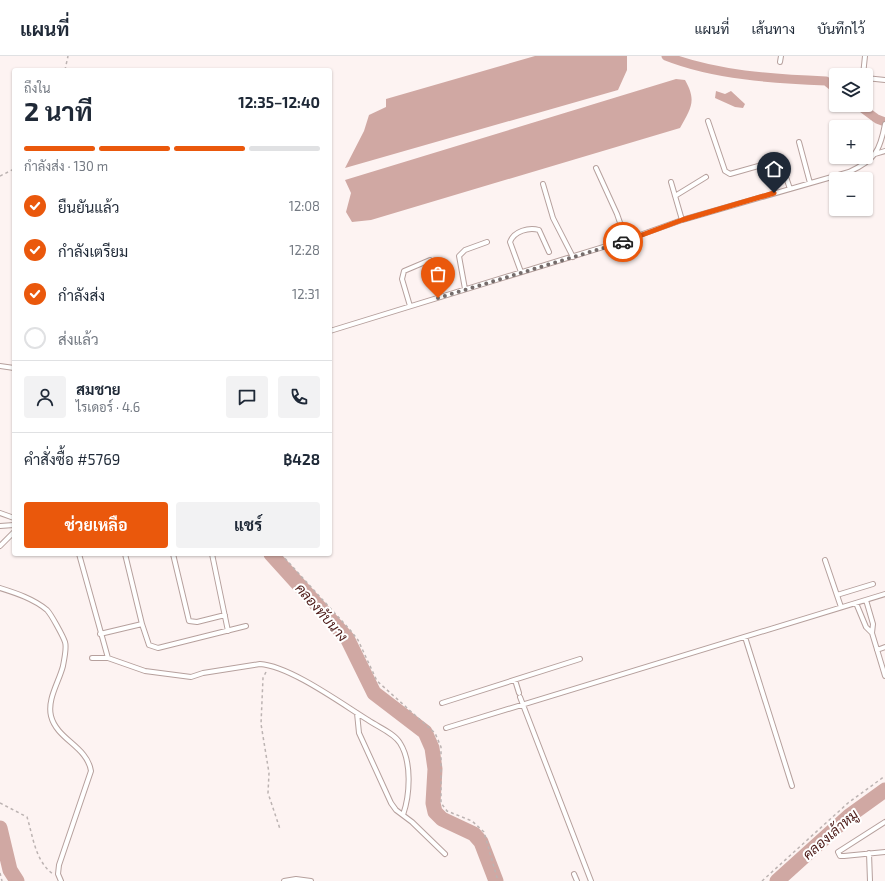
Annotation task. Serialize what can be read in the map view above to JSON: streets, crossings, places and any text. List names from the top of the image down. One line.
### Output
{"water":["คลองทับนาง","คลองเล้าหมู"],"page":{"header":"แผนที่","nav":["แผนที่","เส้นทาง","บันทึกไว้"],"map_buttons":["+","−"],"heading":["2 นาที","ถึงใน","12:35–12:40"],"panel":["สมชาย","ไรเดอร์ · 4.6","คำสั่งซื้อ #5769","฿428"],"bar":"กำลังส่ง · 130 m","list":[["ยืนยันแล้ว","12:08"],["กำลังเตรียม","12:28"],["กำลังส่ง","12:31"],"ส่งแล้ว"],"buttons":["ช่วยเหลือ","แชร์"]}}
